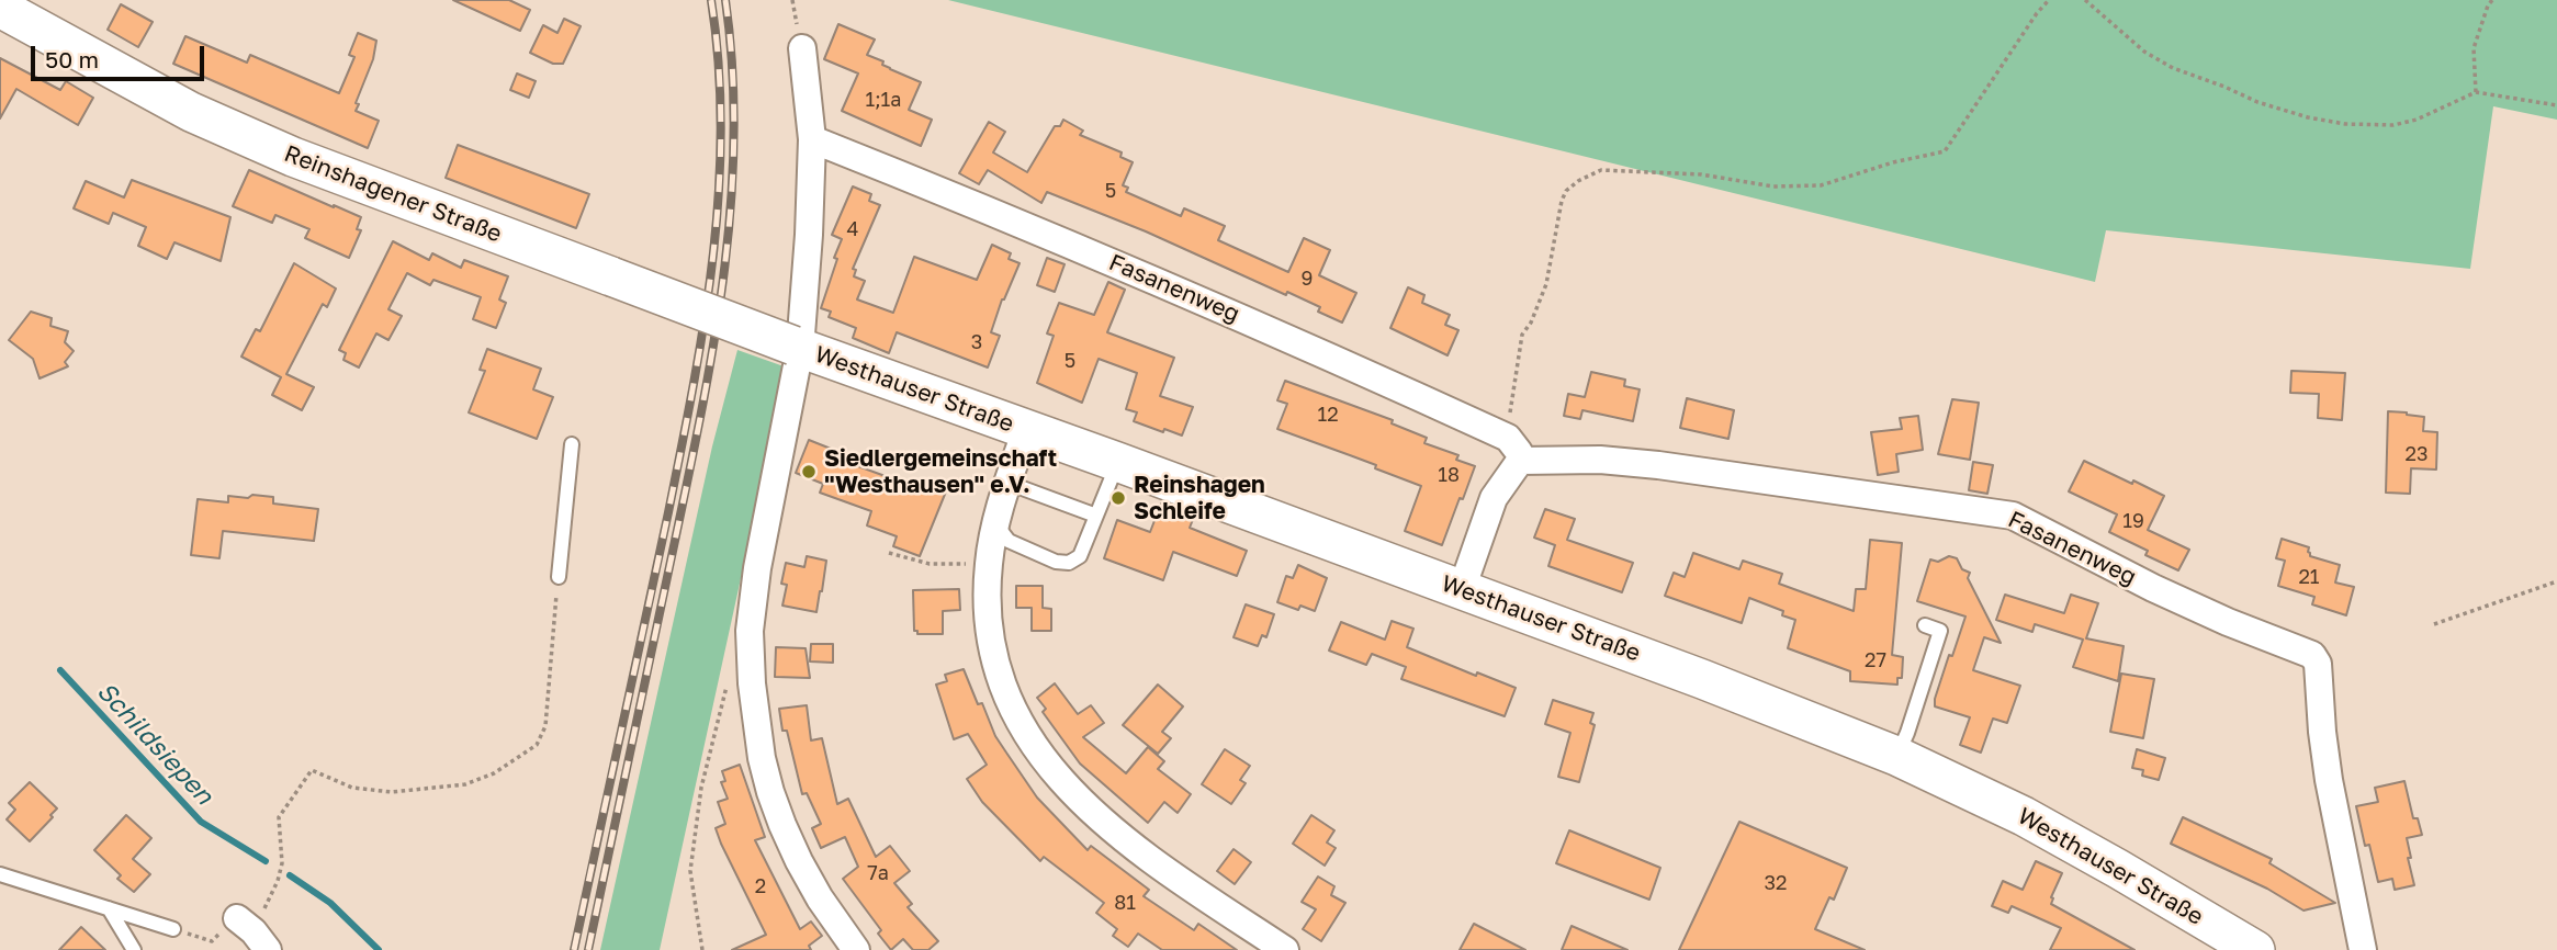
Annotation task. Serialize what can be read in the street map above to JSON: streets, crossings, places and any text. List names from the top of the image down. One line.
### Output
{"streets":{"main road":["Reinshagener Straße","Westhauser Straße"],"street":["Fasanenweg"]},"crossings":[["Reinshagener Straße","Westhauser Straße"]],"water":["Schildsiepen"],"places":["Siedlergemeinschaft \"Westhausen\" e.V.","Reinshagen Schleife"],"house_numbers":["1;1a","5","4","9","3","5","12","23","18","19","21","27","7a","32","2","81"],"scale_bar":"50 m"}
